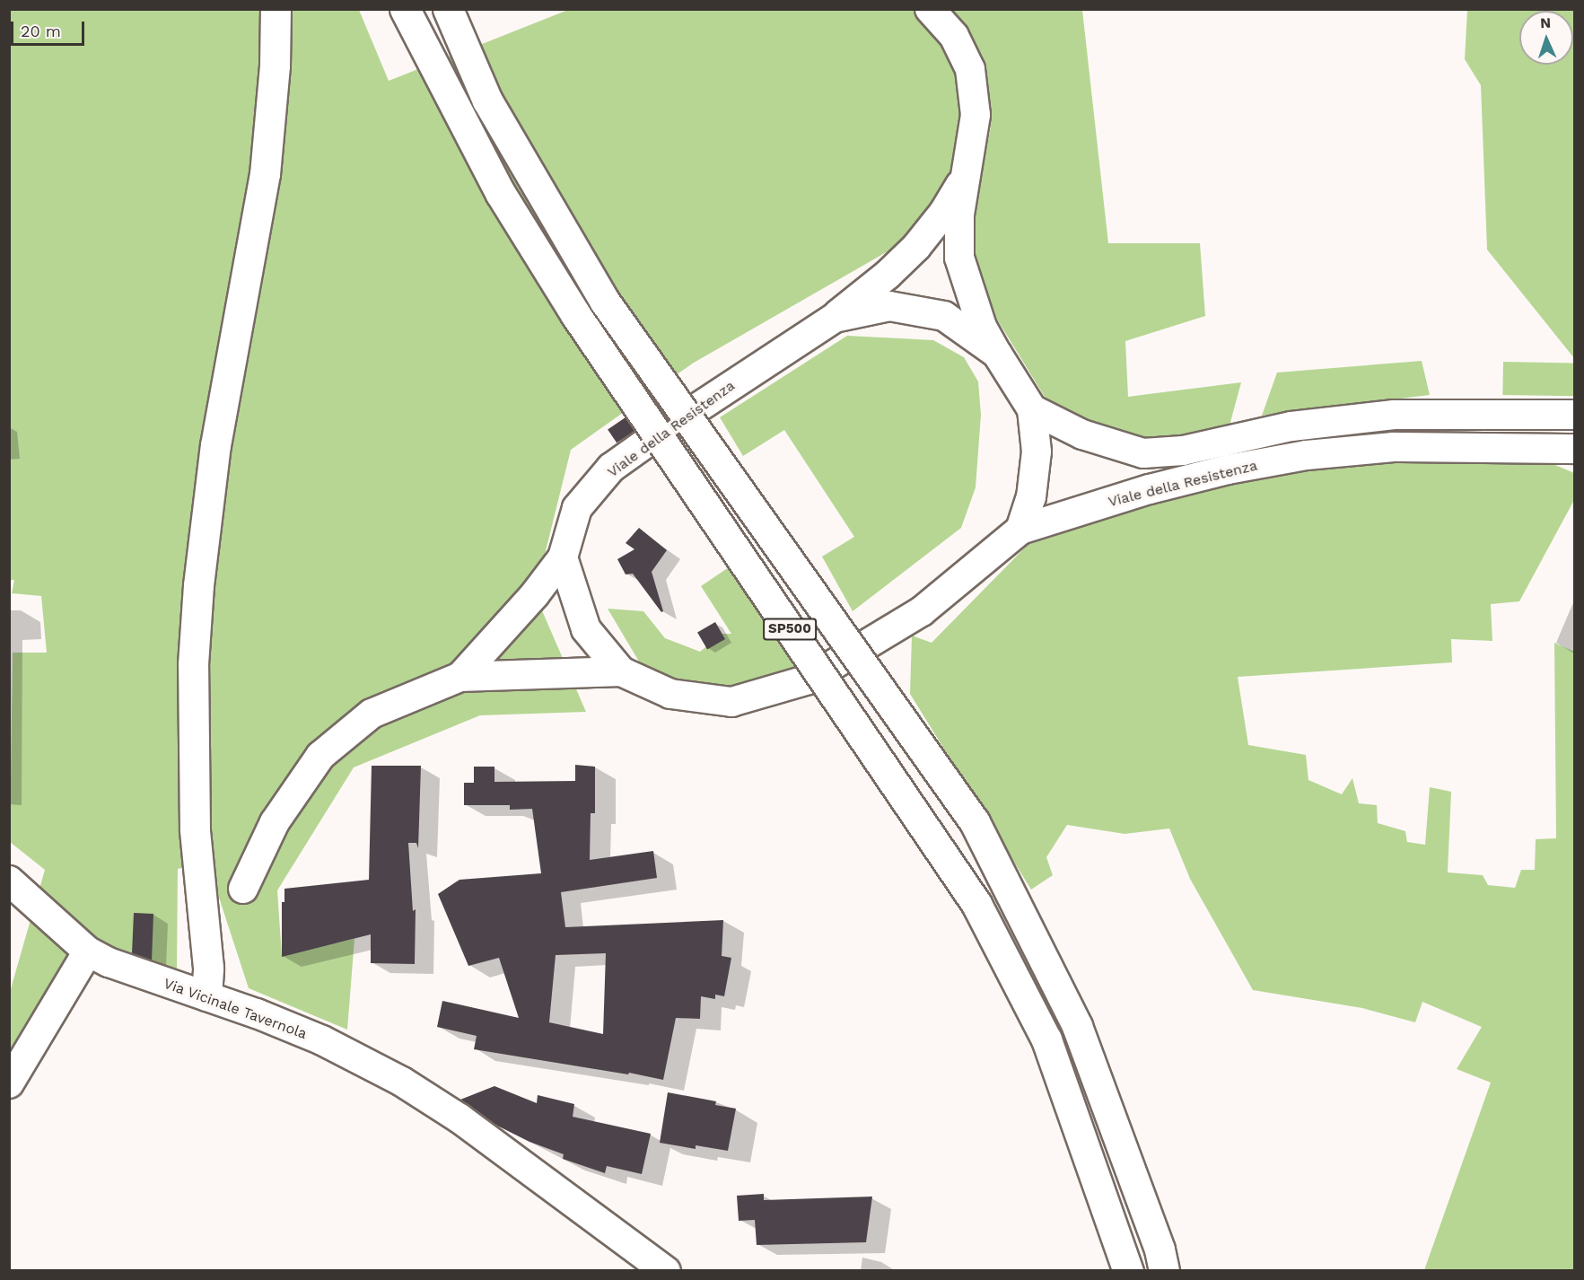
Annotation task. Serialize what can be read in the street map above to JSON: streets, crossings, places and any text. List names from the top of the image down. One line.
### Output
{"streets":{"highway":["SP500"],"street":["Viale della Resistenza","Via Vicinale Tavernola"]},"scale_bar":"20 m","north":"top"}
